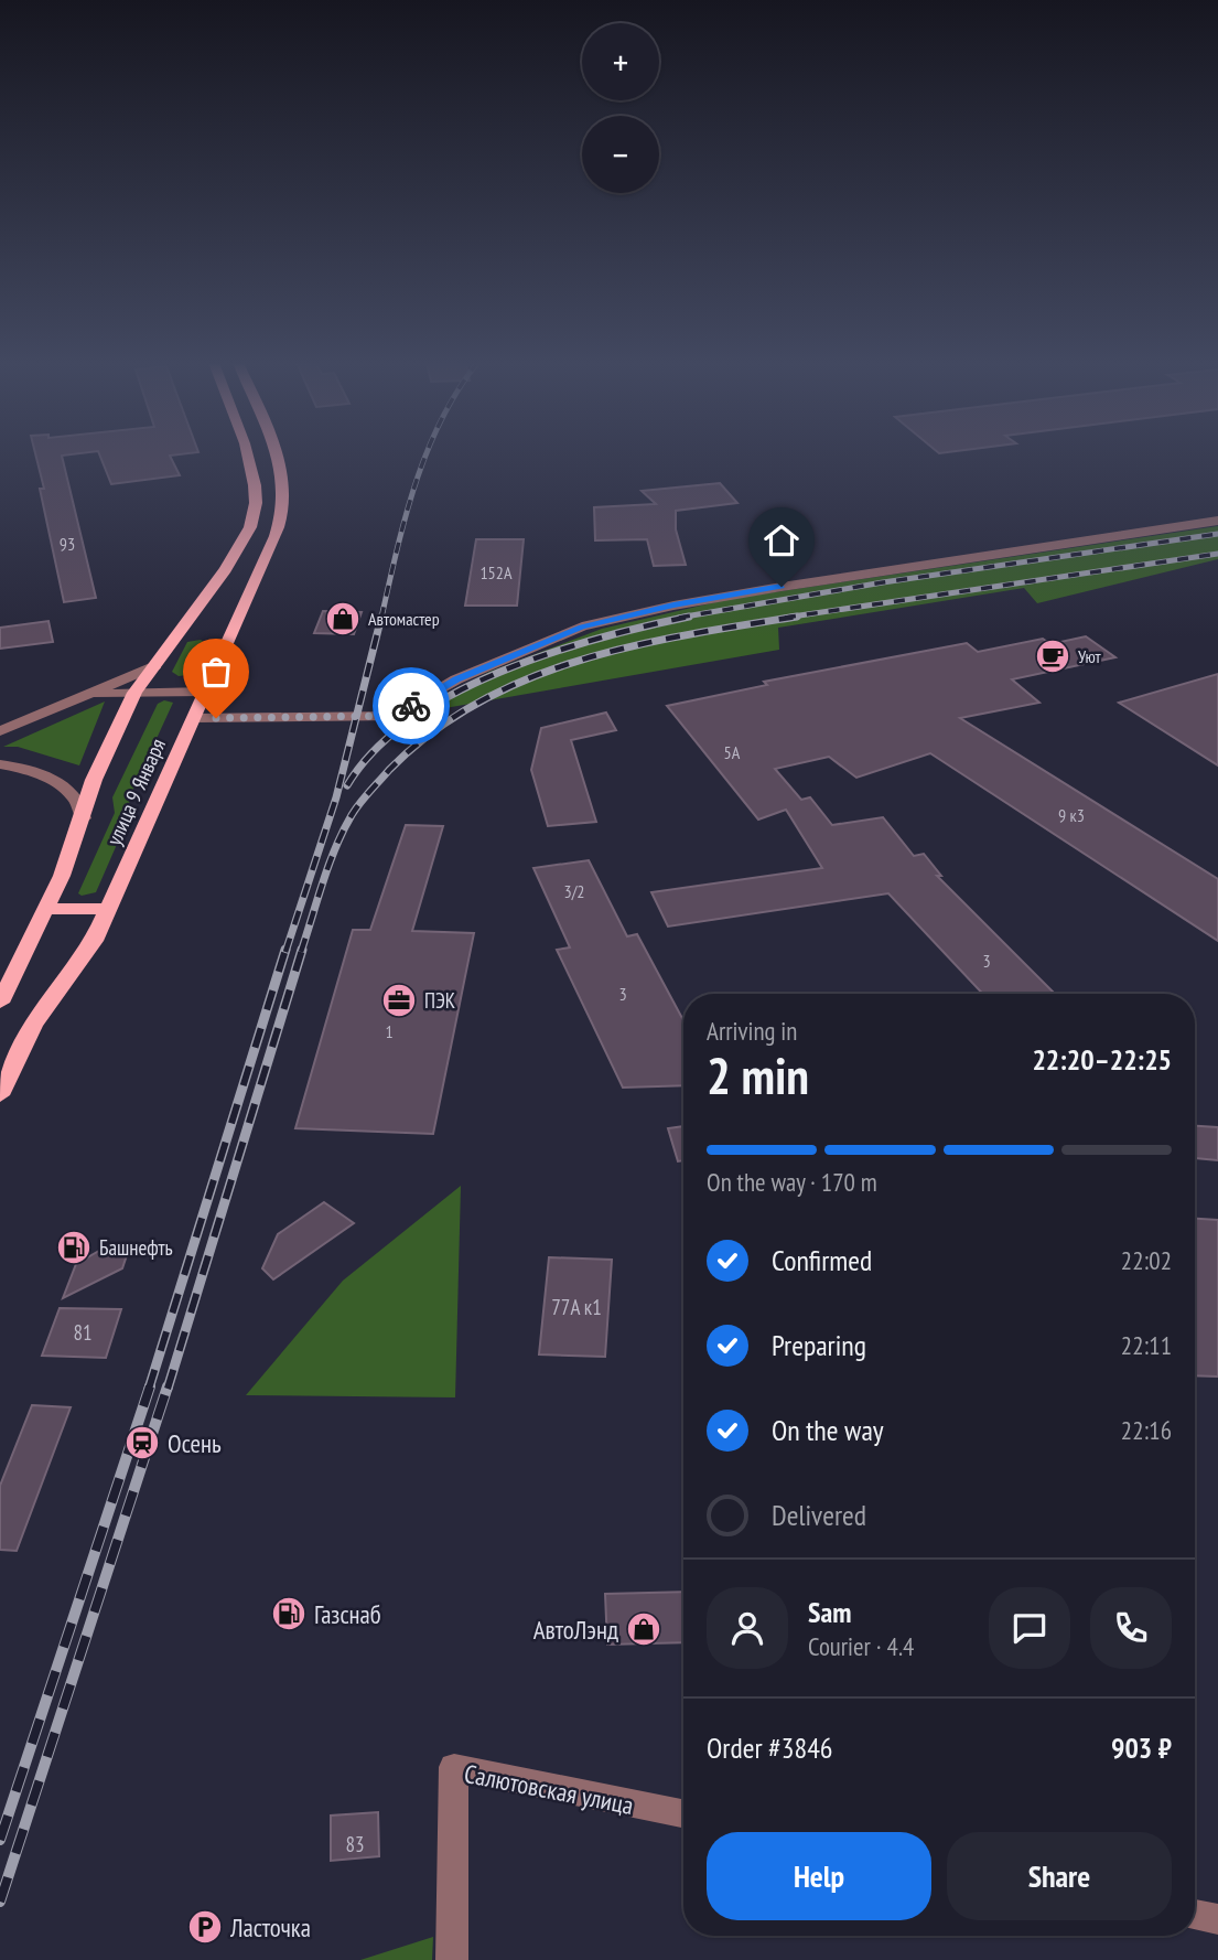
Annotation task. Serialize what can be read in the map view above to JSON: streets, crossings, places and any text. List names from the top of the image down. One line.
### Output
{"streets":{"main road":["улица 9 Января"],"street":["Салютовская улица"]},"places":{"shop":["Автомастер","АвтоЛэнд"],"cafe":["Уют"],"office":["ПЭК"],"fuel station":["Башнефть","Газснаб"],"station":["Осень"],"parking":["Ласточка"]},"house_numbers":["93","152А","5А","9 к3","3/2","3","3","1","77А к1","81","83"],"page":{"map_buttons":["+","−"],"heading":["2 min","Arriving in","22:20–22:25"],"panel":["Sam","Courier · 4.4","Order #3846","903 ₽"],"bar":"On the way · 170 m","list":[["Confirmed","22:02"],["Preparing","22:11"],["On the way","22:16"],"Delivered"],"buttons":["Help","Share"]}}
